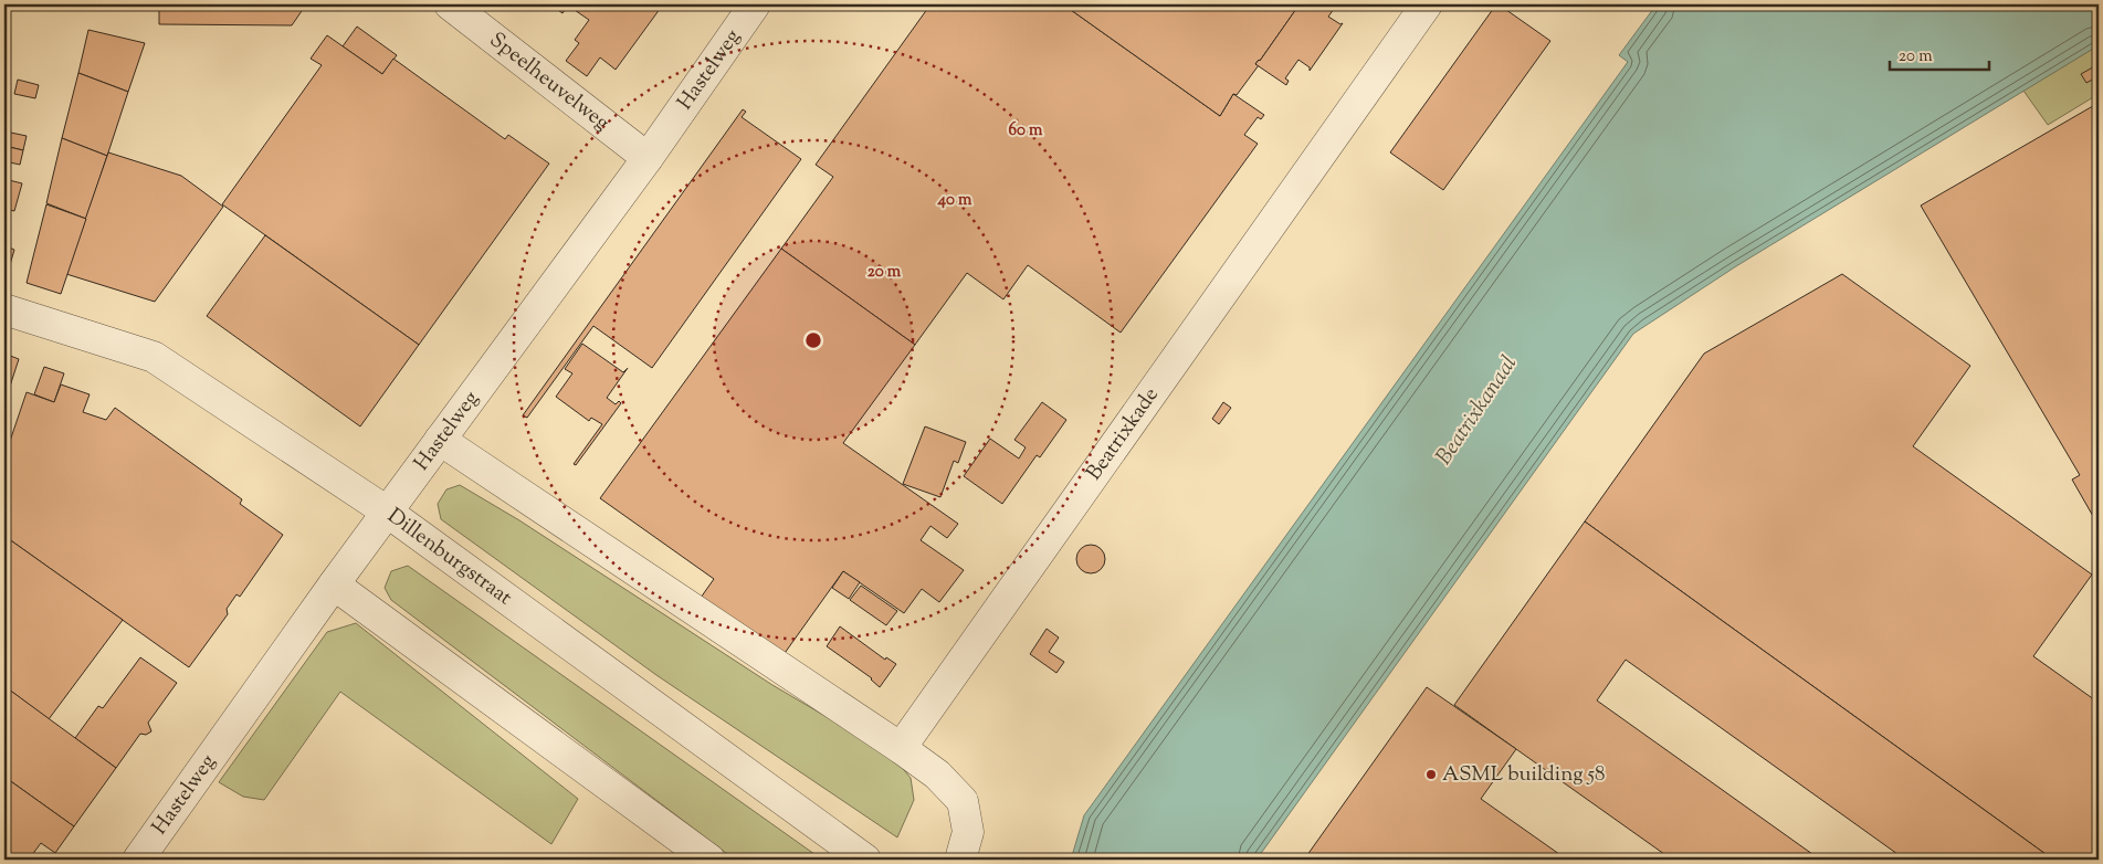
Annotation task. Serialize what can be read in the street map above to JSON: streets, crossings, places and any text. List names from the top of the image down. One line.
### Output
{"streets":{"street":["Hastelweg","Speelheuvelweg","Beatrixkade","Dillenburgstraat"]},"crossings":[["Hastelweg","Speelheuvelweg"],["Hastelweg","Dillenburgstraat"]],"water":["Beatrixkanaal"],"places":["ASML building 58"],"scale_bar":"20 m","rings":["60 m","40 m","20 m"]}
